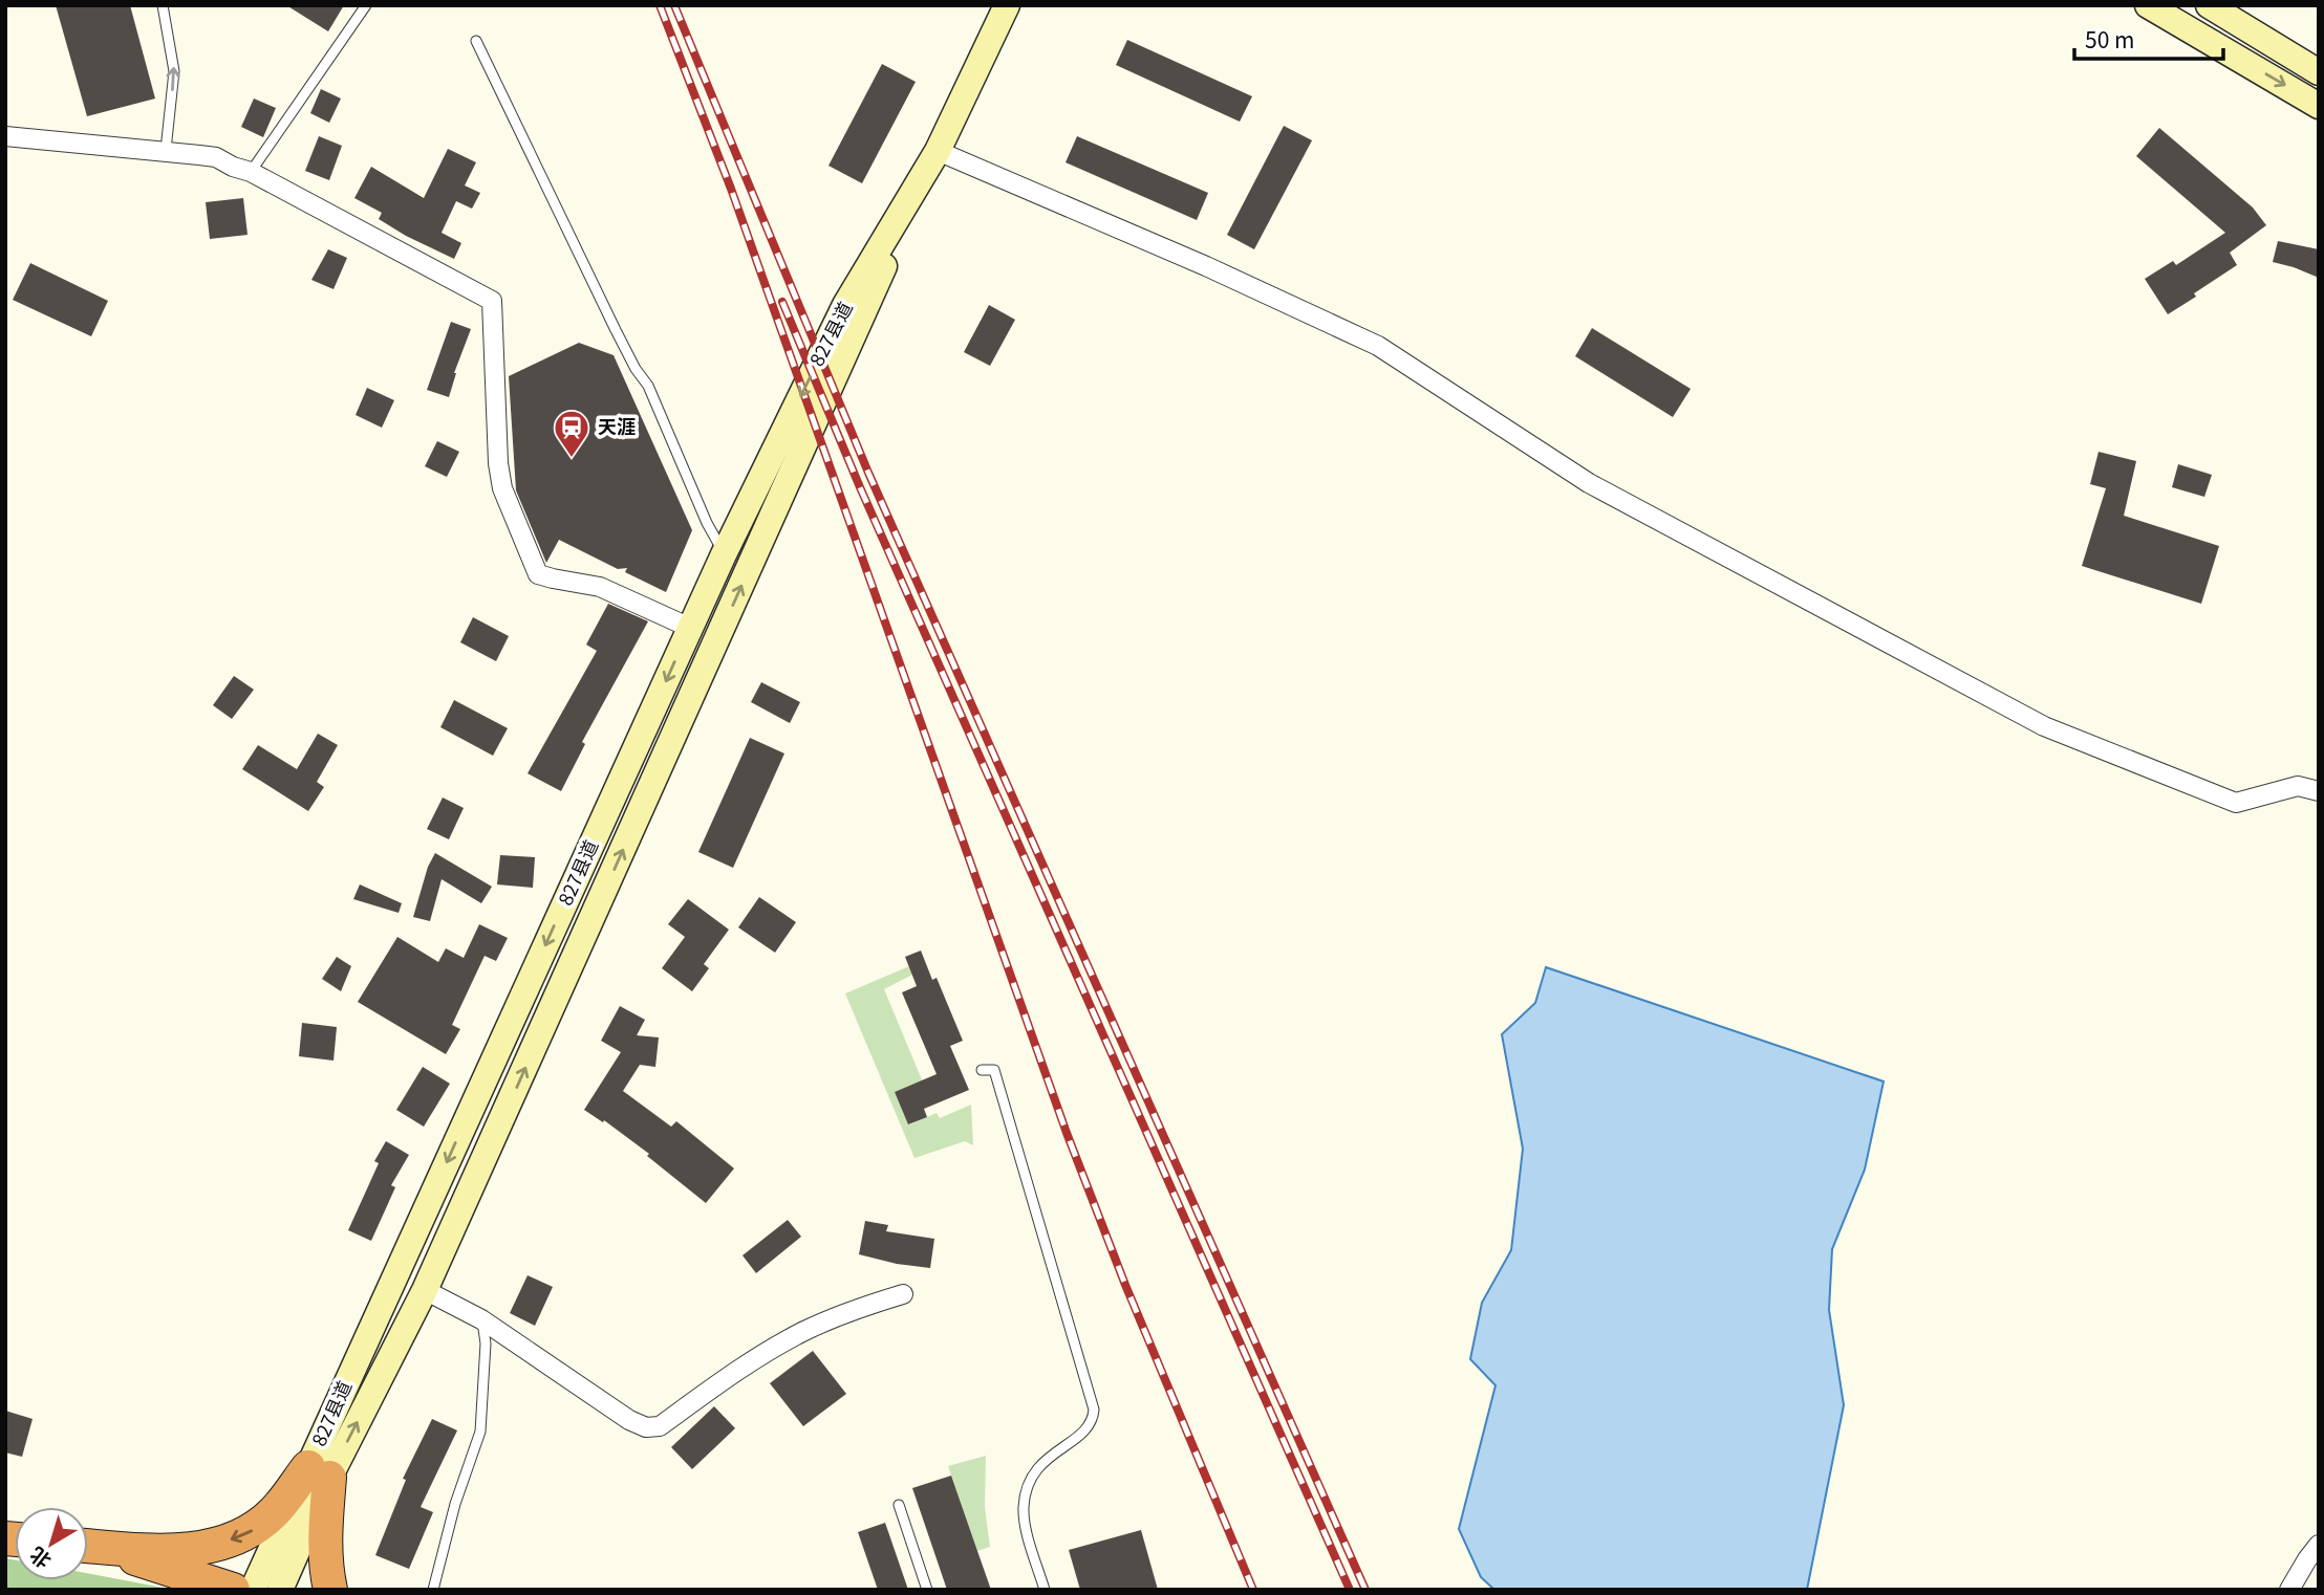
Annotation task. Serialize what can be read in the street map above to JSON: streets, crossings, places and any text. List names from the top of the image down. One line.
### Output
{"streets":{"main road":["827县道"]},"places":{"station":["天涯"]},"scale_bar":"50 m","north":"bottom left"}
